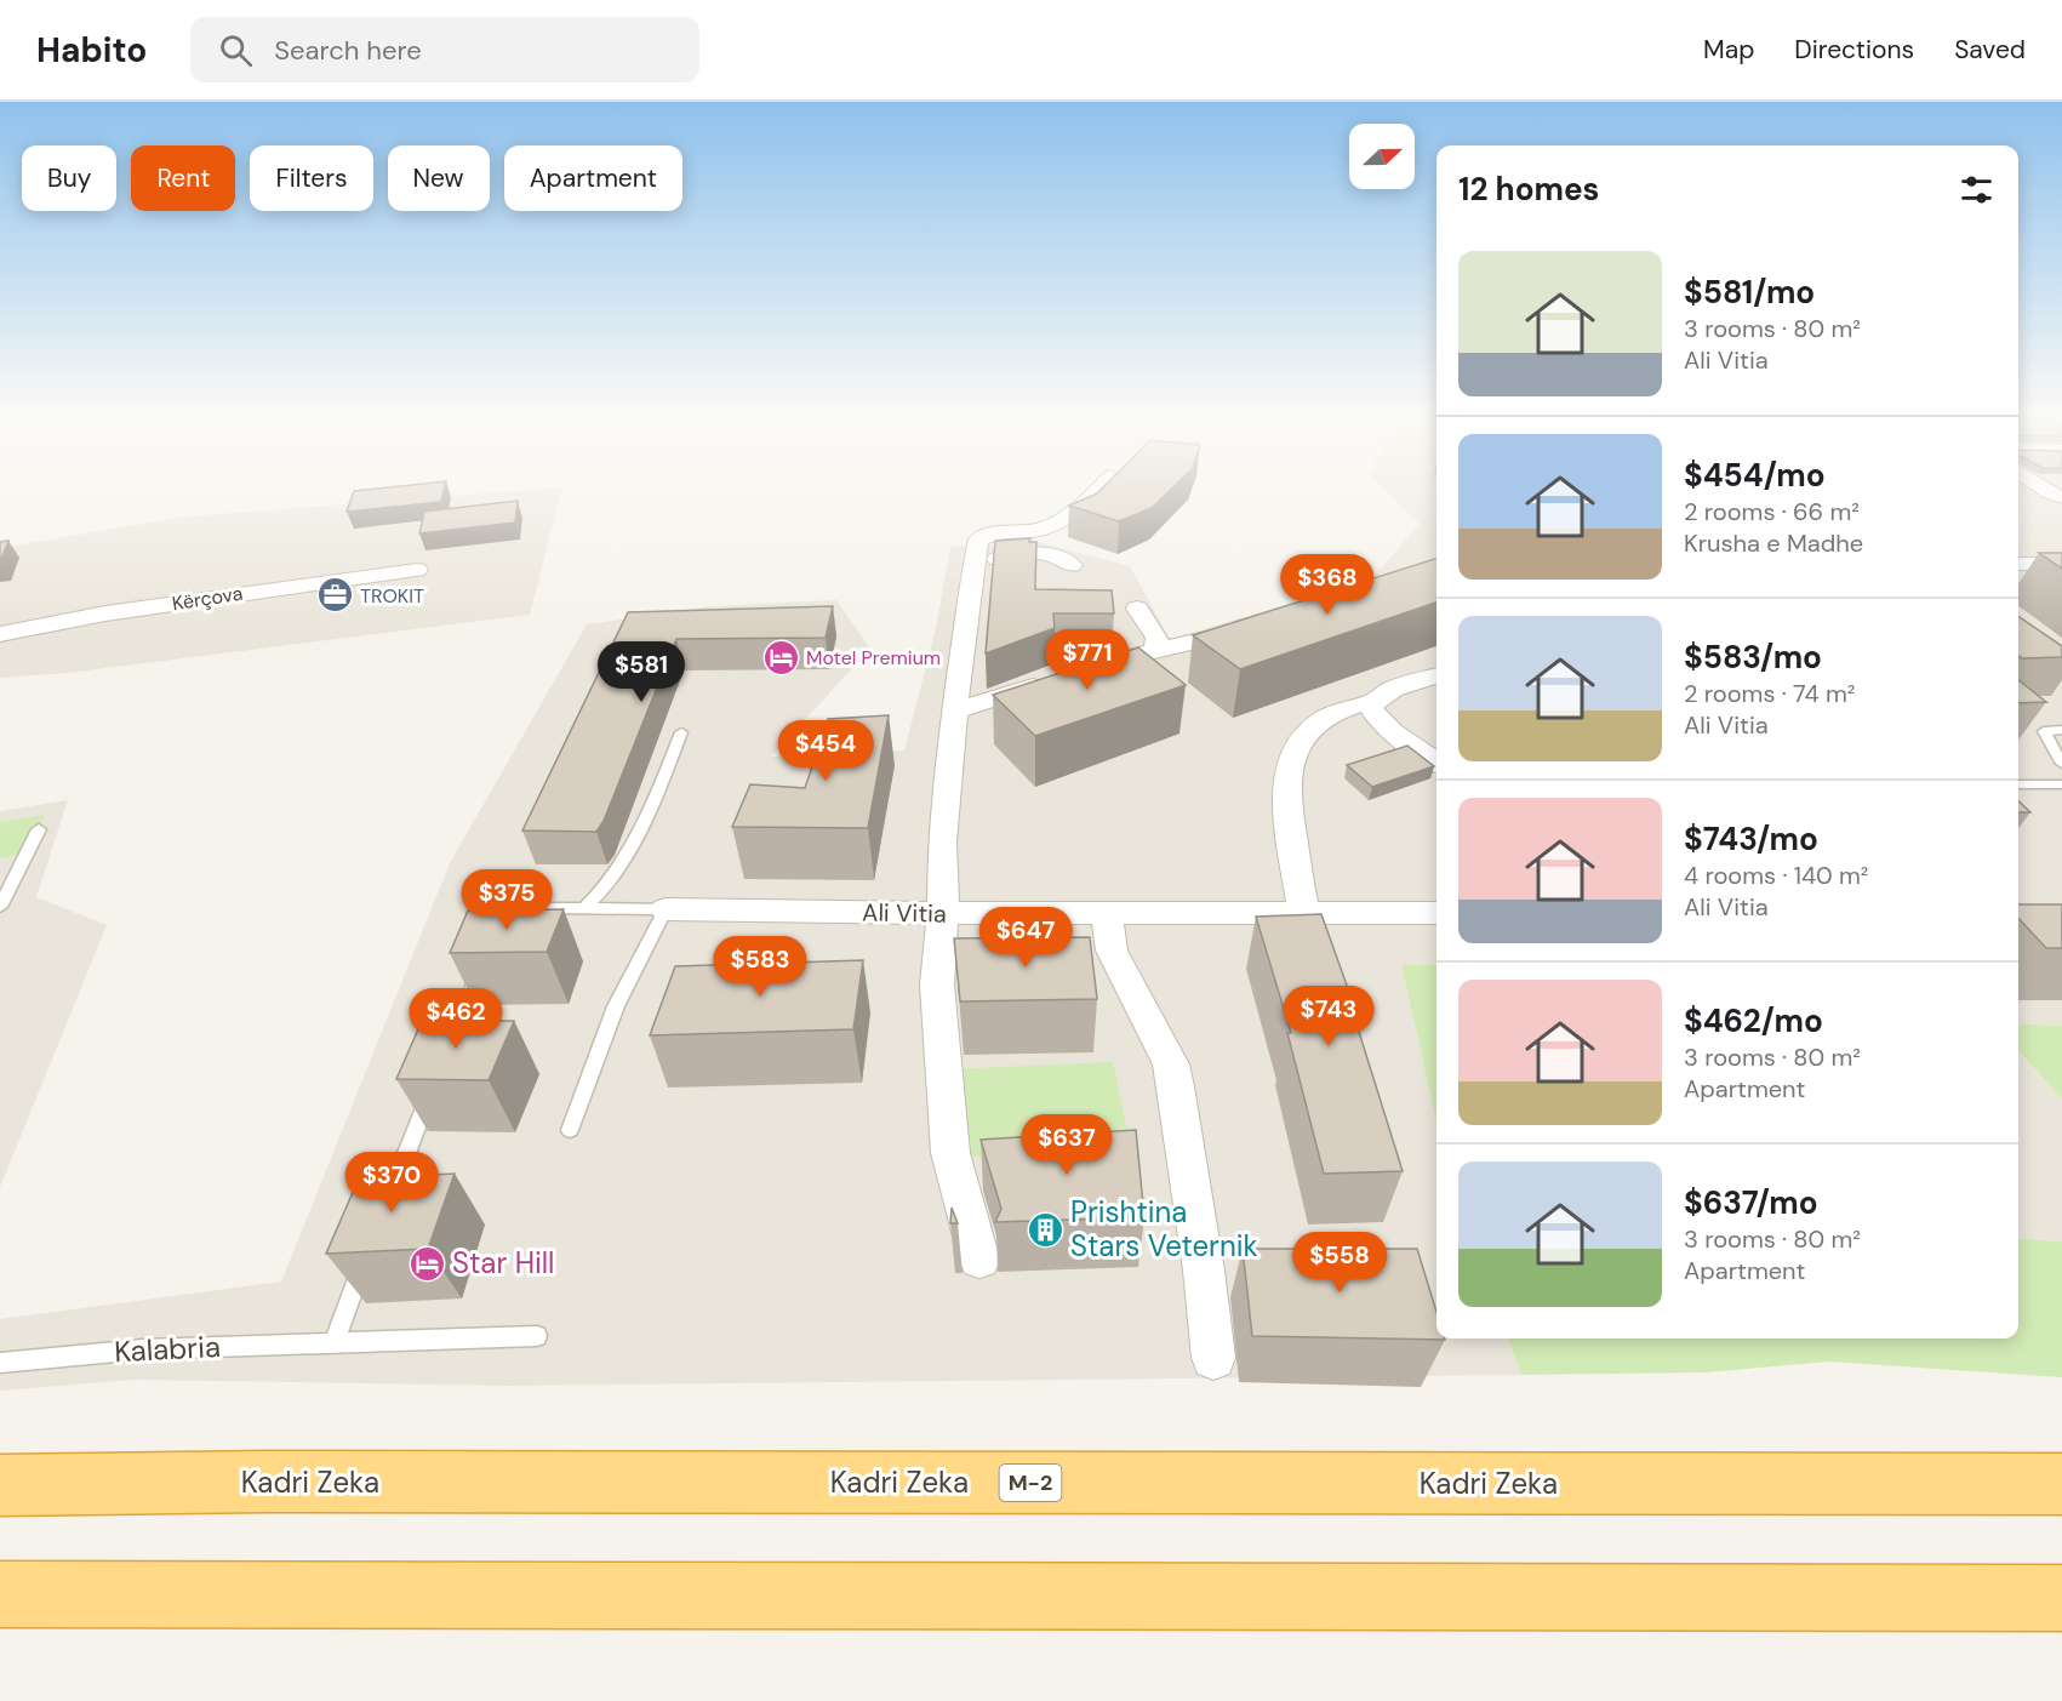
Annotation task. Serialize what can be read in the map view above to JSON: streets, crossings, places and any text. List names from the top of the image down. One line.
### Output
{"streets":{"highway":["Kadri Zeka","M-2"],"street":["Kërçova","Ali Vitia"],"lane":["Kalabria"]},"places":{"office":["TROKIT"],"hotel":["Motel Premium","Star Hill"],"building":["Prishtina Stars Veternik"]},"north":"right","page":{"header":"Habito","search":"Search here","nav":["Map","Directions","Saved"],"chip":["Buy","Rent","Filters","New","Apartment"],"heading":"12 homes","list":[{"name":"$581/mo","note":"3 rooms · 80 m² · Ali Vitia"},{"name":"$454/mo","note":"2 rooms · 66 m² · Krusha e Madhe"},{"name":"$583/mo","note":"2 rooms · 74 m² · Ali Vitia"},{"name":"$743/mo","note":"4 rooms · 140 m² · Ali Vitia"},{"name":"$462/mo","note":"3 rooms · 80 m² · Apartment"},{"name":"$637/mo","note":"3 rooms · 80 m² · Apartment"}],"price":["$368","$771","$581","$454","$375","$647","$583","$743","$462","$637","$370","$558"]}}
